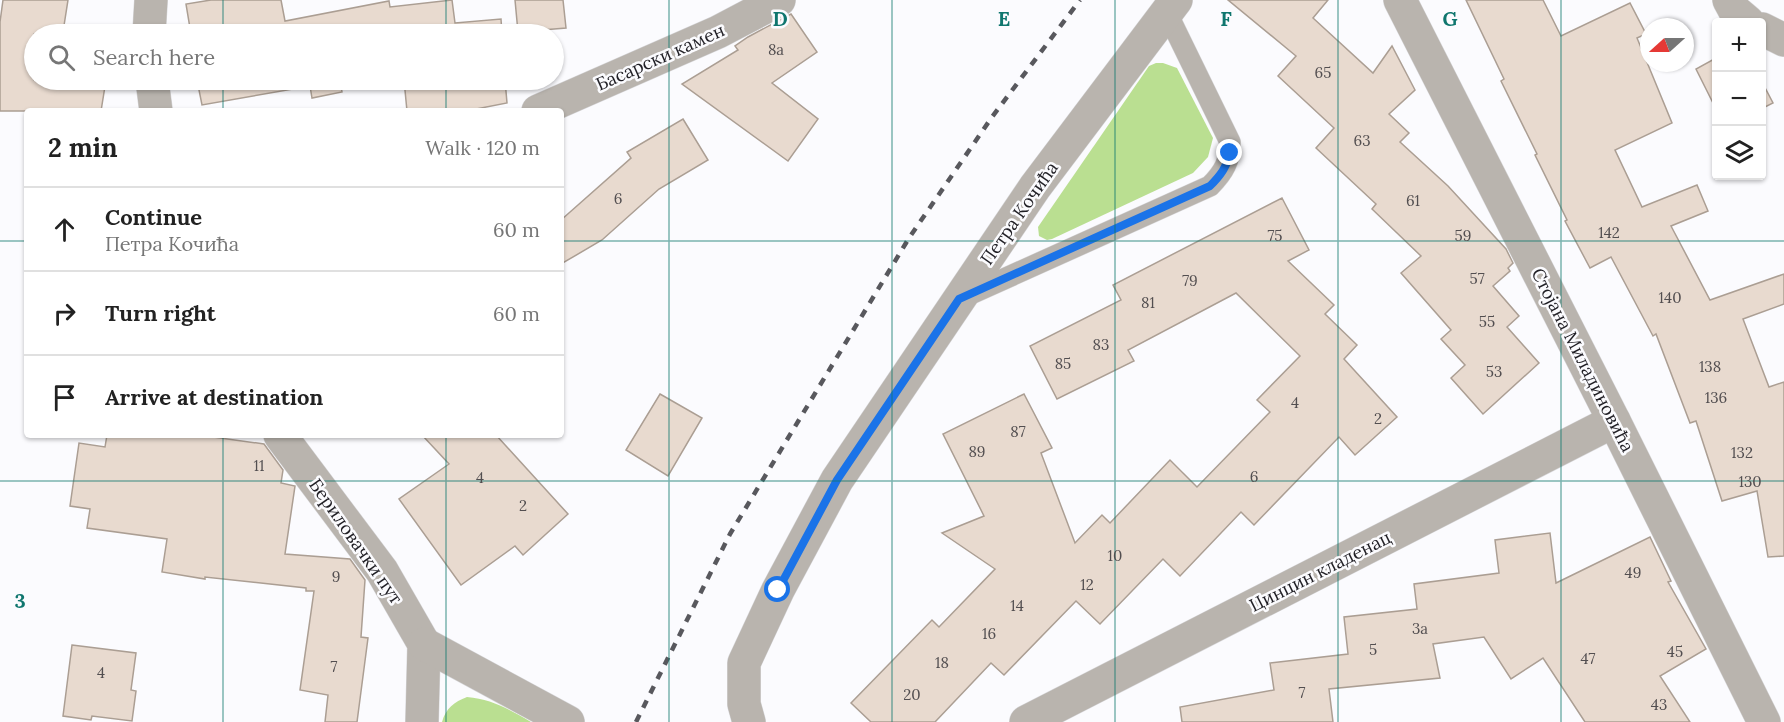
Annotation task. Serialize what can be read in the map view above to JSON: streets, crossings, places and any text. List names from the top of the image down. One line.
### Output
{"streets":{"street":["Басарски камен","Петра Кочића","Стојана Миладиновића","Бериловачки пут","Цинцин кладенац"]},"crossings":[["Стојана Миладиновића","Цинцин кладенац"]],"house_numbers":["8a","65","63","6","61","142","75","59","57","79","140","81","55","83","85","138","53","136","4","2","87","89","132","11","6","4","130","2","10","49","9","12","14","3a","16","5","45","47","18","7","4","7","20","43"],"north":"left","page":{"map_buttons":["+","−"],"search":"Search here","heading":["2 min","Walk · 120 m"],"list":[["Continue","Петра Кочића","60 m"],["Turn right","60 m"],"Arrive at destination"]},"grid":{"columns":["D","E","F","G"],"rows":["3"]}}
